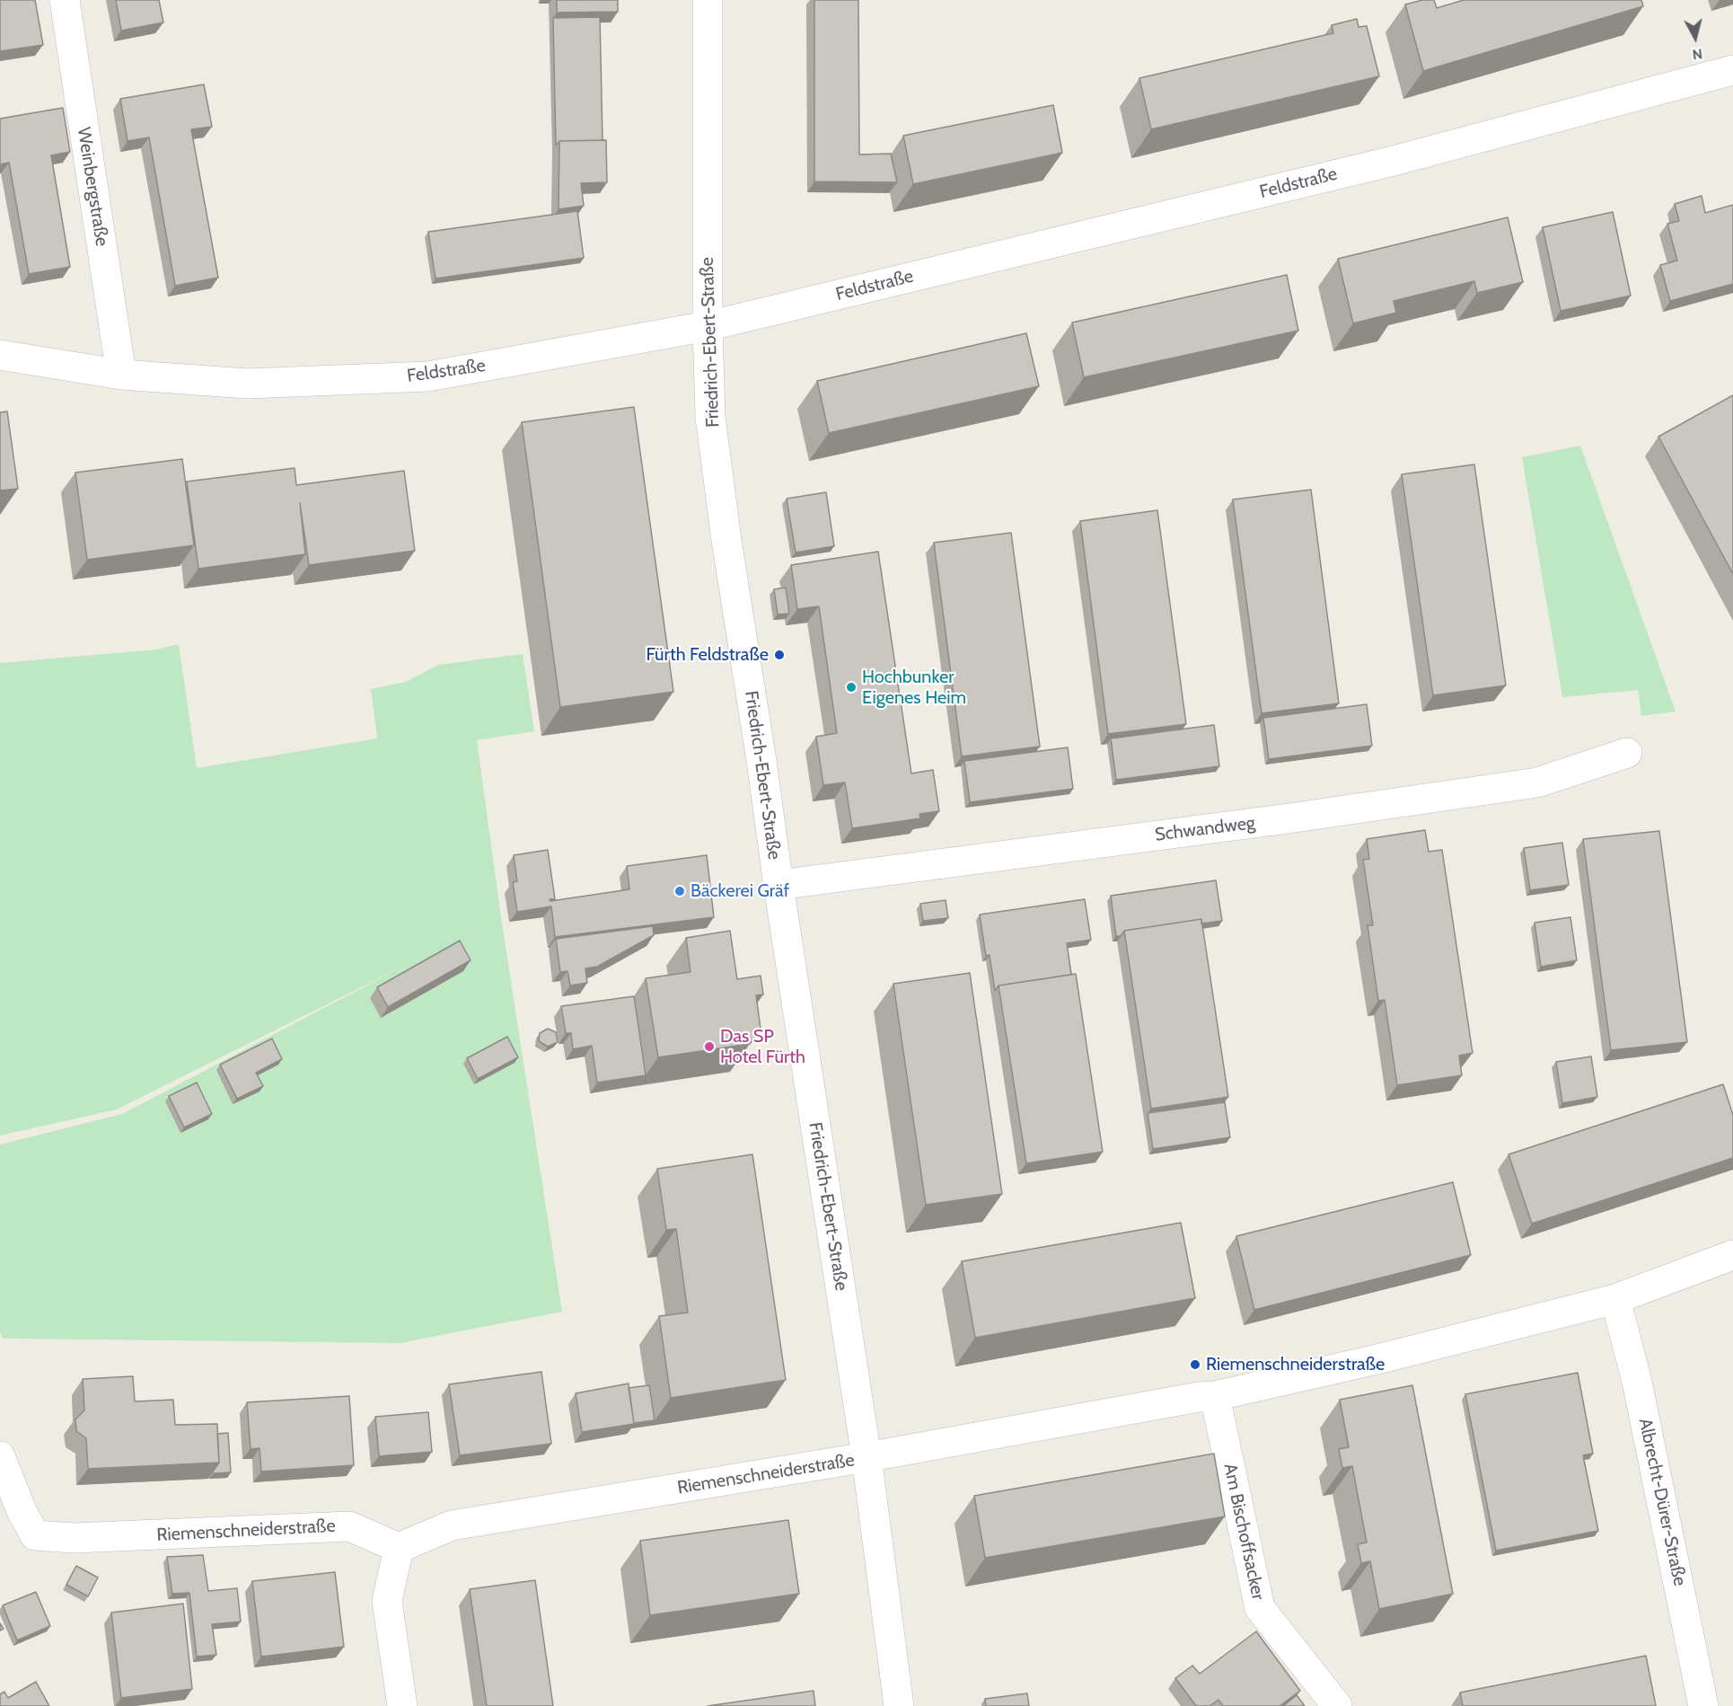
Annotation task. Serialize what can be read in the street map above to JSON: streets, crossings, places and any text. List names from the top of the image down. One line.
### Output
{"streets":{"street":["Feldstraße","Weinbergstraße","Friedrich-Ebert-Straße","Schwandweg","Riemenschneiderstraße","Albrecht-Dürer-Straße","Am Bischoffsacker"]},"crossings":[["Feldstraße","Weinbergstraße"],["Feldstraße","Friedrich-Ebert-Straße"],["Friedrich-Ebert-Straße","Schwandweg"],["Friedrich-Ebert-Straße","Riemenschneiderstraße"],["Riemenschneiderstraße","Albrecht-Dürer-Straße"],["Riemenschneiderstraße","Am Bischoffsacker"]],"places":["Fürth Feldstraße","Hochbunker Eigenes Heim","Bäckerei Gräf","Das SP Hotel Fürth","Riemenschneiderstraße"],"north":"bottom"}
